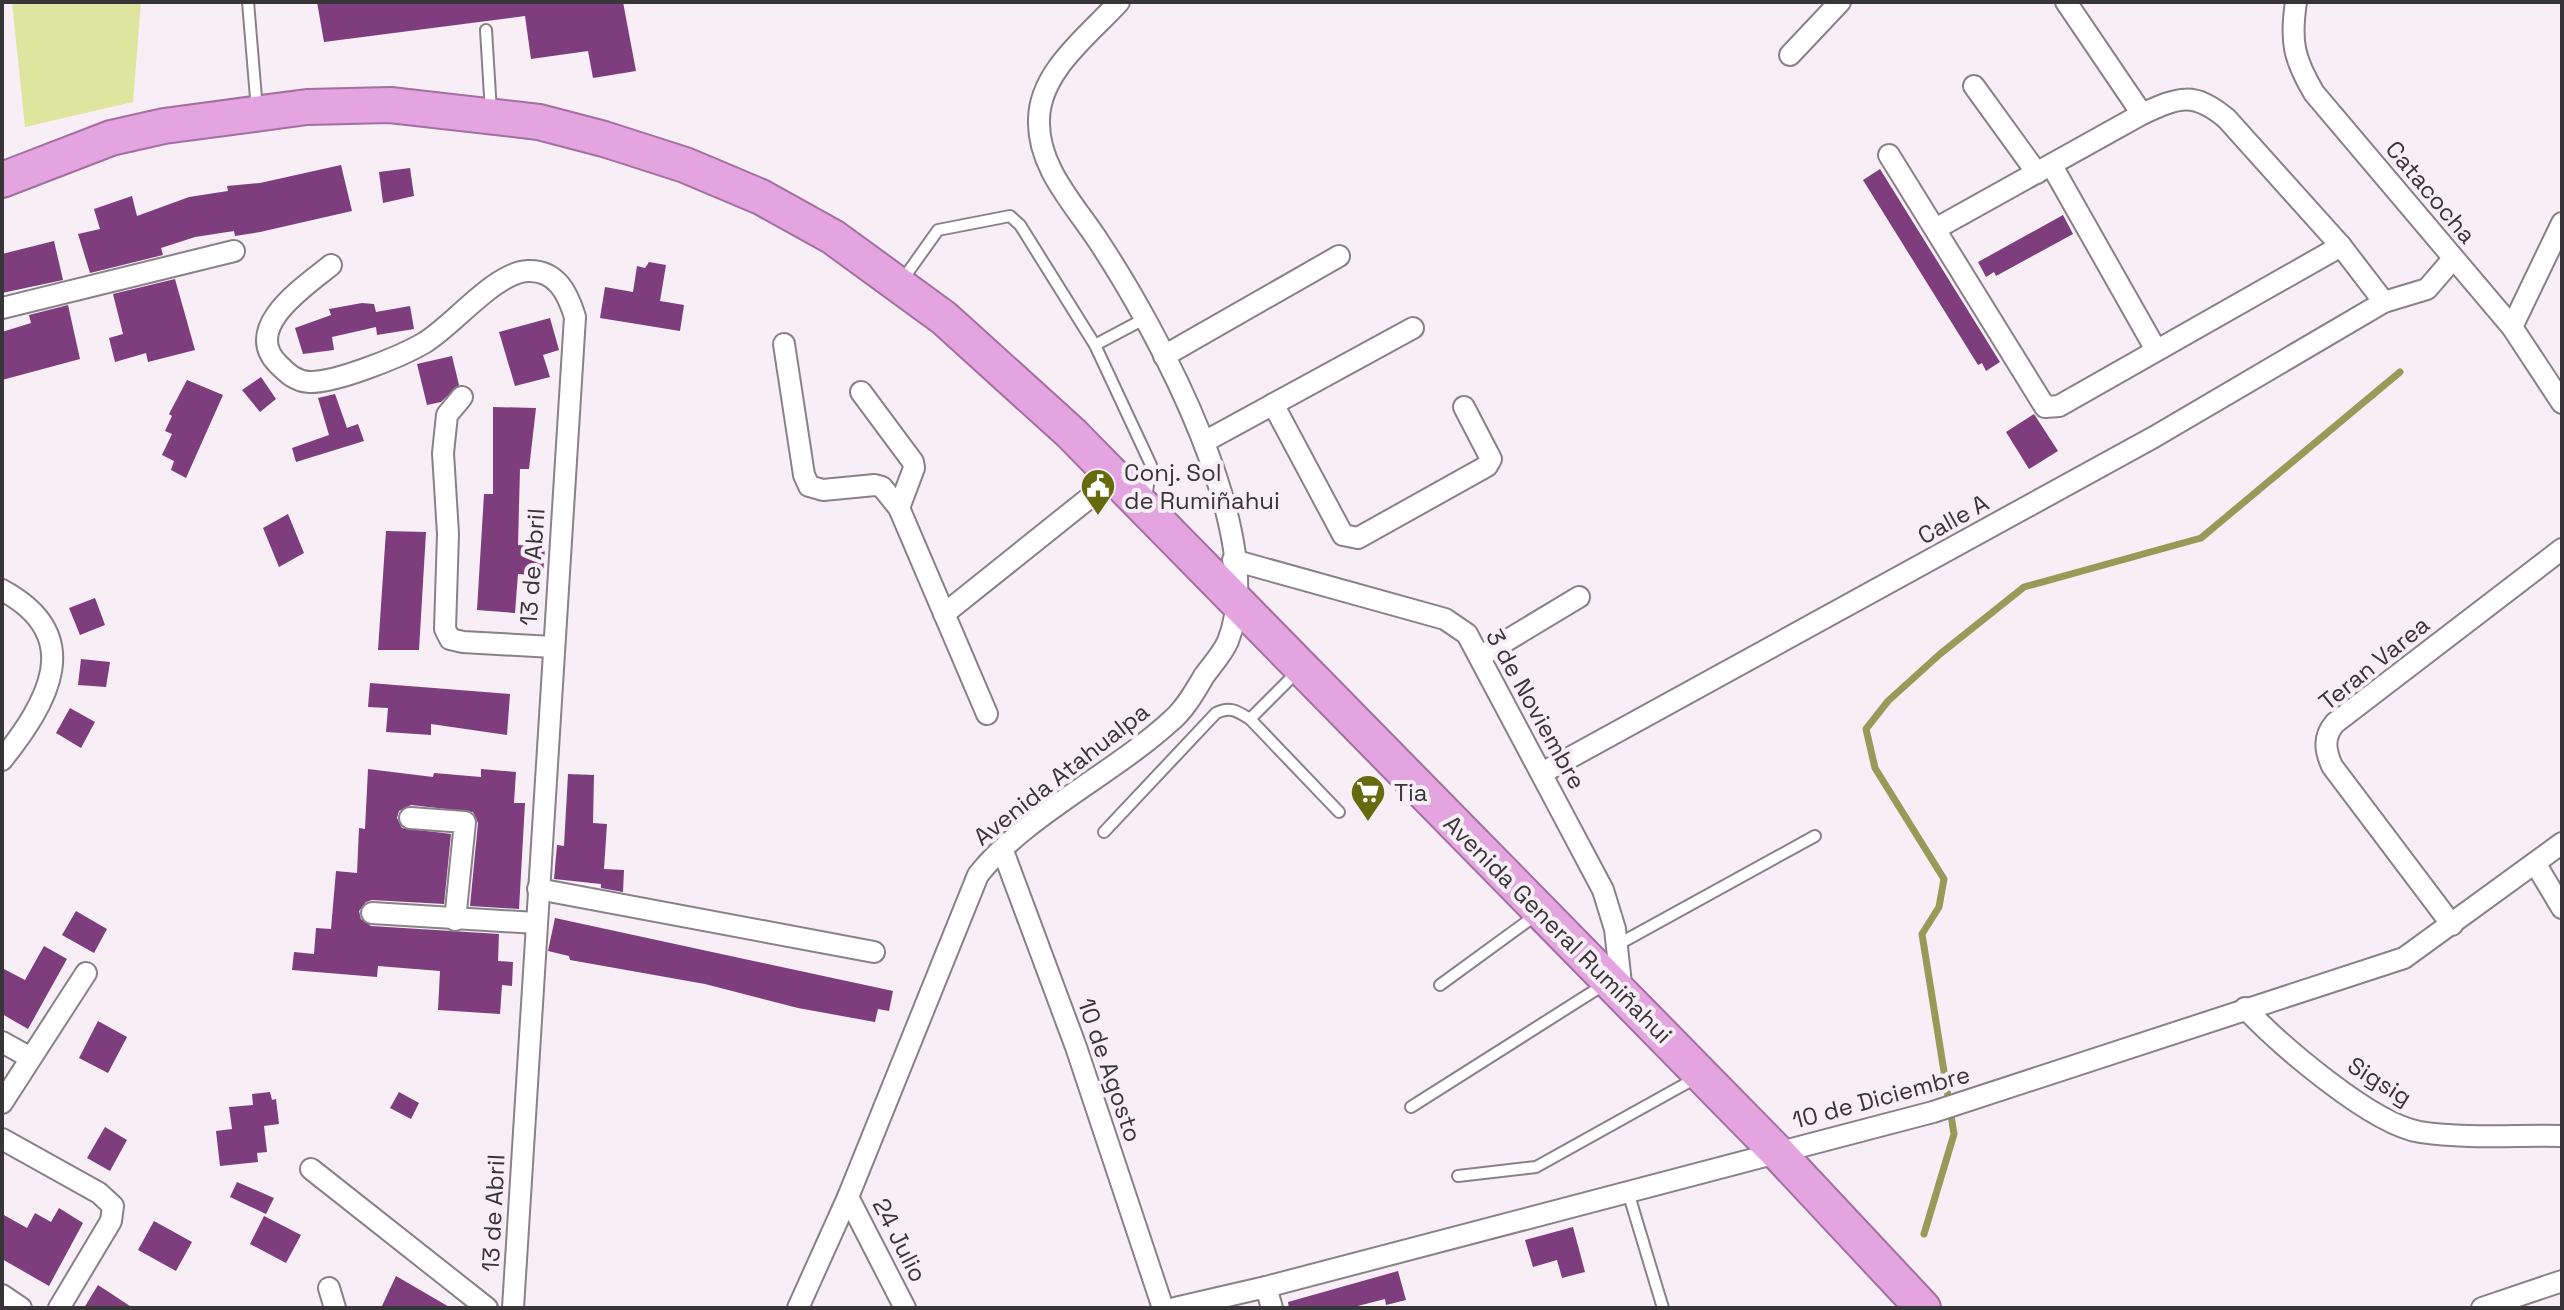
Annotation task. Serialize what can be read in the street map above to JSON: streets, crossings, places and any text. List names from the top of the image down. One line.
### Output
{"streets":{"highway":["Avenida General Rumiñahui"],"street":["Catacocha","Calle A","13 de Abril","Teran Varea","3 de Noviembre","Avenida Atahualpa","10 de Agosto","Sigsig","10 de Diciembre","24 Julio"]},"crossings":[["Catacocha","Calle A"],["Calle A","3 de Noviembre"],["Teran Varea","10 de Diciembre"],["3 de Noviembre","Avenida Atahualpa"],["3 de Noviembre","Avenida General Rumiñahui"],["Avenida Atahualpa","Avenida General Rumiñahui"],["Avenida Atahualpa","10 de Agosto"],["Avenida Atahualpa","24 Julio"],["Avenida General Rumiñahui","10 de Diciembre"],["Sigsig","10 de Diciembre"]],"places":{"public building":["Conj. Sol de Rumiñahui"],"supermarket":["Tia"]}}
